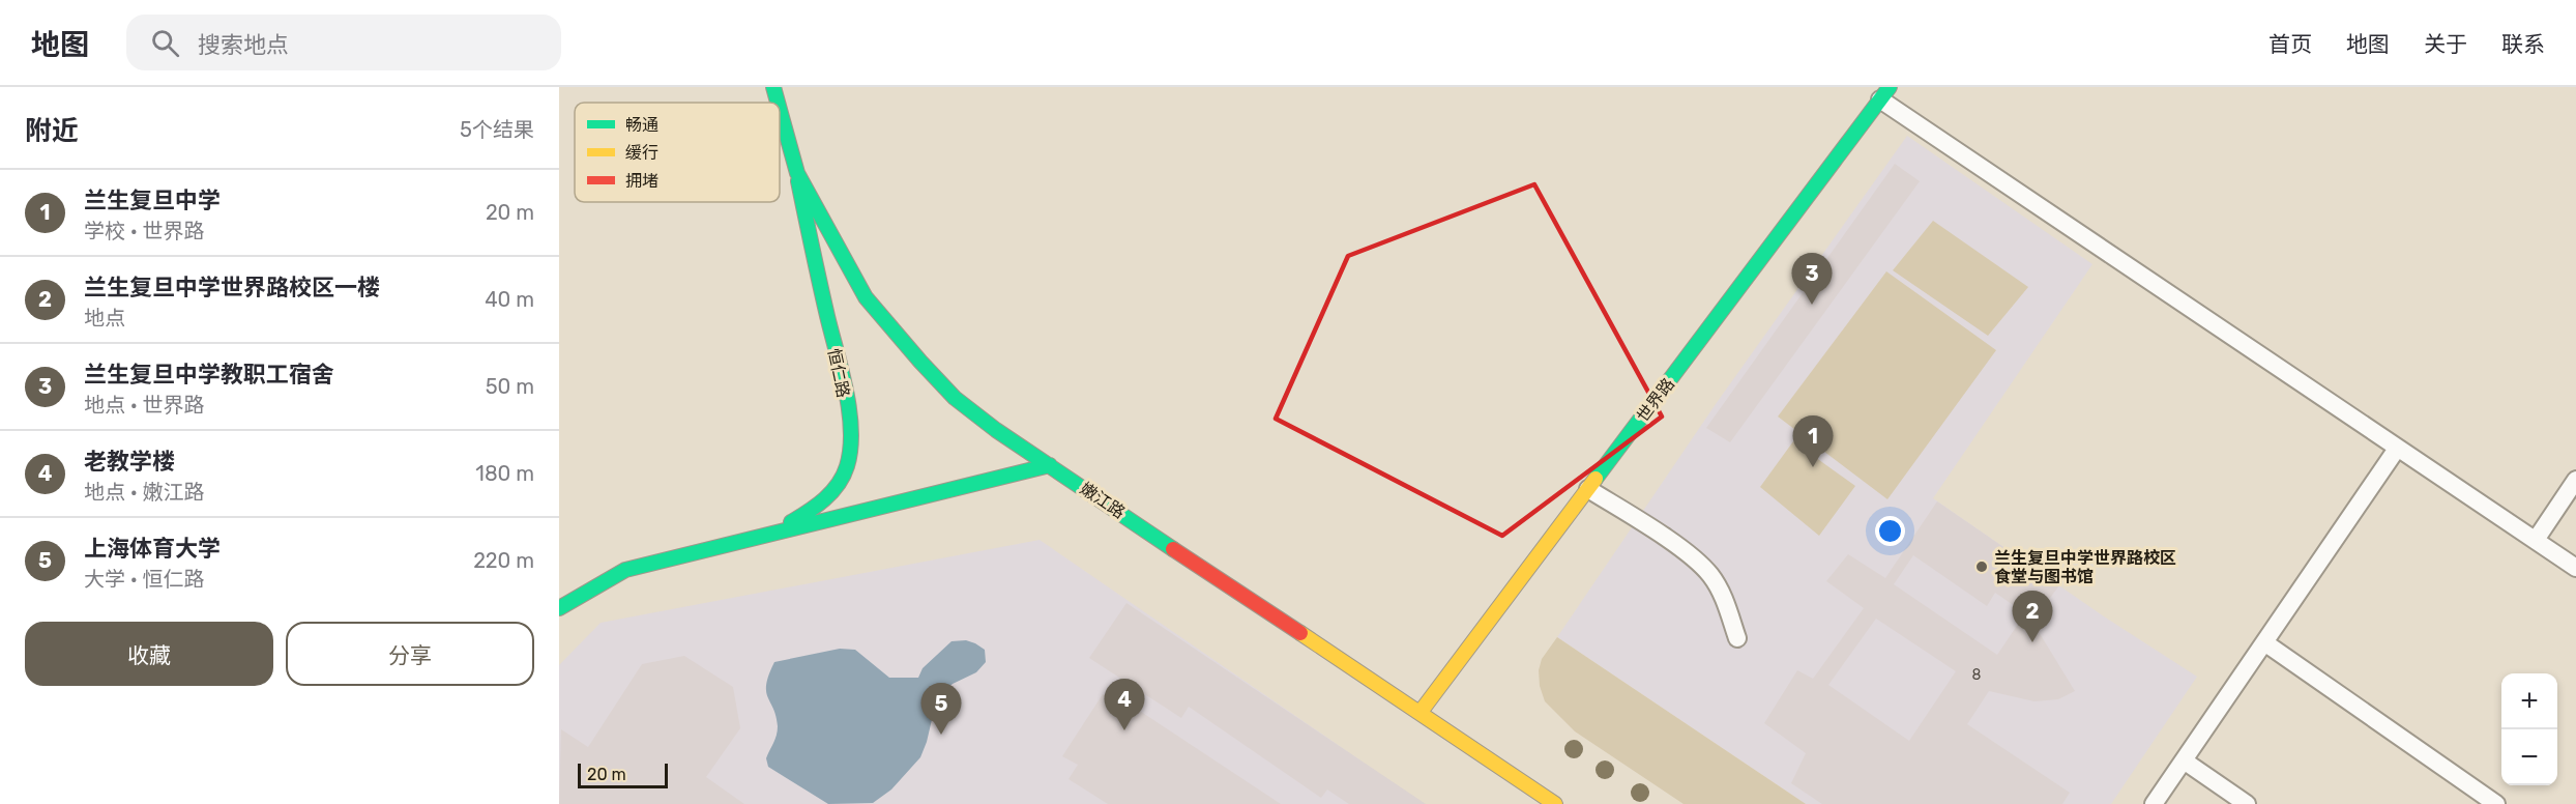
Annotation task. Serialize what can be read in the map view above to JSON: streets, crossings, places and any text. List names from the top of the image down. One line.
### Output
{"streets":{"street":["恒仁路","世界路","嫩江路"]},"crossings":[["恒仁路","嫩江路"],["世界路","嫩江路"]],"places":["兰生复旦中学世界路校区 食堂与图书馆"],"house_numbers":["8"],"legend":["畅通","缓行","拥堵"],"scale_bar":"20 m","page":{"header":"地图","search":"搜索地点","nav":["首页","地图","关于","联系"],"heading":["附近","5个结果"],"list":[{"mark":"1","name":"兰生复旦中学","note":"学校 · 世界路","value":"20 m"},{"mark":"2","name":"兰生复旦中学世界路校区一楼","note":"地点","value":"40 m"},{"mark":"3","name":"兰生复旦中学教职工宿舍","note":"地点 · 世界路","value":"50 m"},{"mark":"4","name":"老教学楼","note":"地点 · 嫩江路","value":"180 m"},{"mark":"5","name":"上海体育大学","note":"大学 · 恒仁路","value":"220 m"}],"pins":["3","1","2","4","5"],"buttons":["收藏","分享"],"map_buttons":["+","−"],"scale":"20 m"}}
